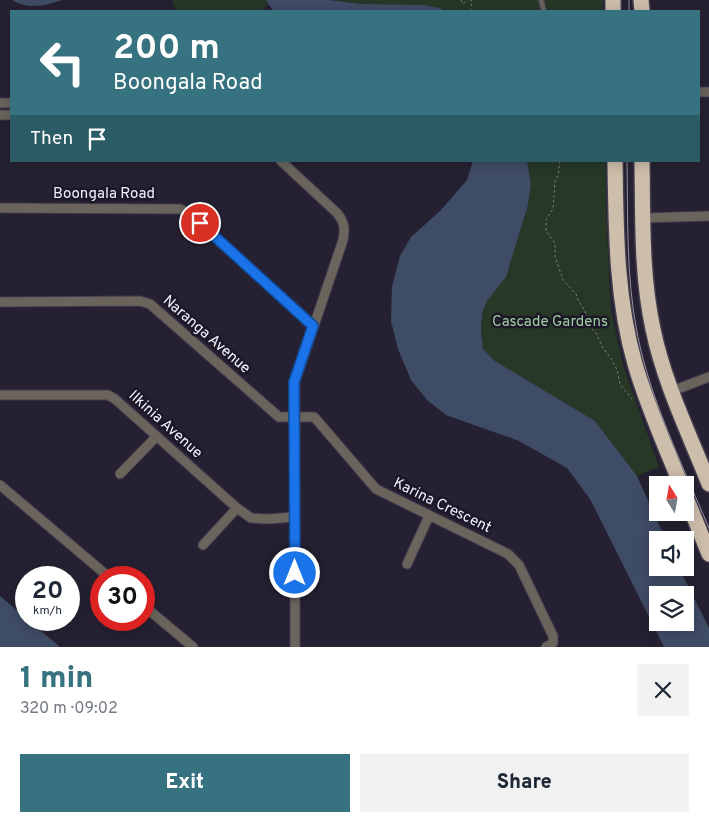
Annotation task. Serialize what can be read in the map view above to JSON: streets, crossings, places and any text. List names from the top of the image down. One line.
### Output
{"streets":{"street":["Boongala Road","Naranga Avenue","Ilkinia Avenue","Karina Crescent"]},"crossings":[["Naranga Avenue","Karina Crescent"]],"parks":["Cascade Gardens"],"north":"top","page":{"turn":["200 m","Boongala Road"],"then":"Then","speed":"20 km/h","limit":"30","heading":["1 min","320 m · 09:02"],"buttons":["Exit","Share"]}}
